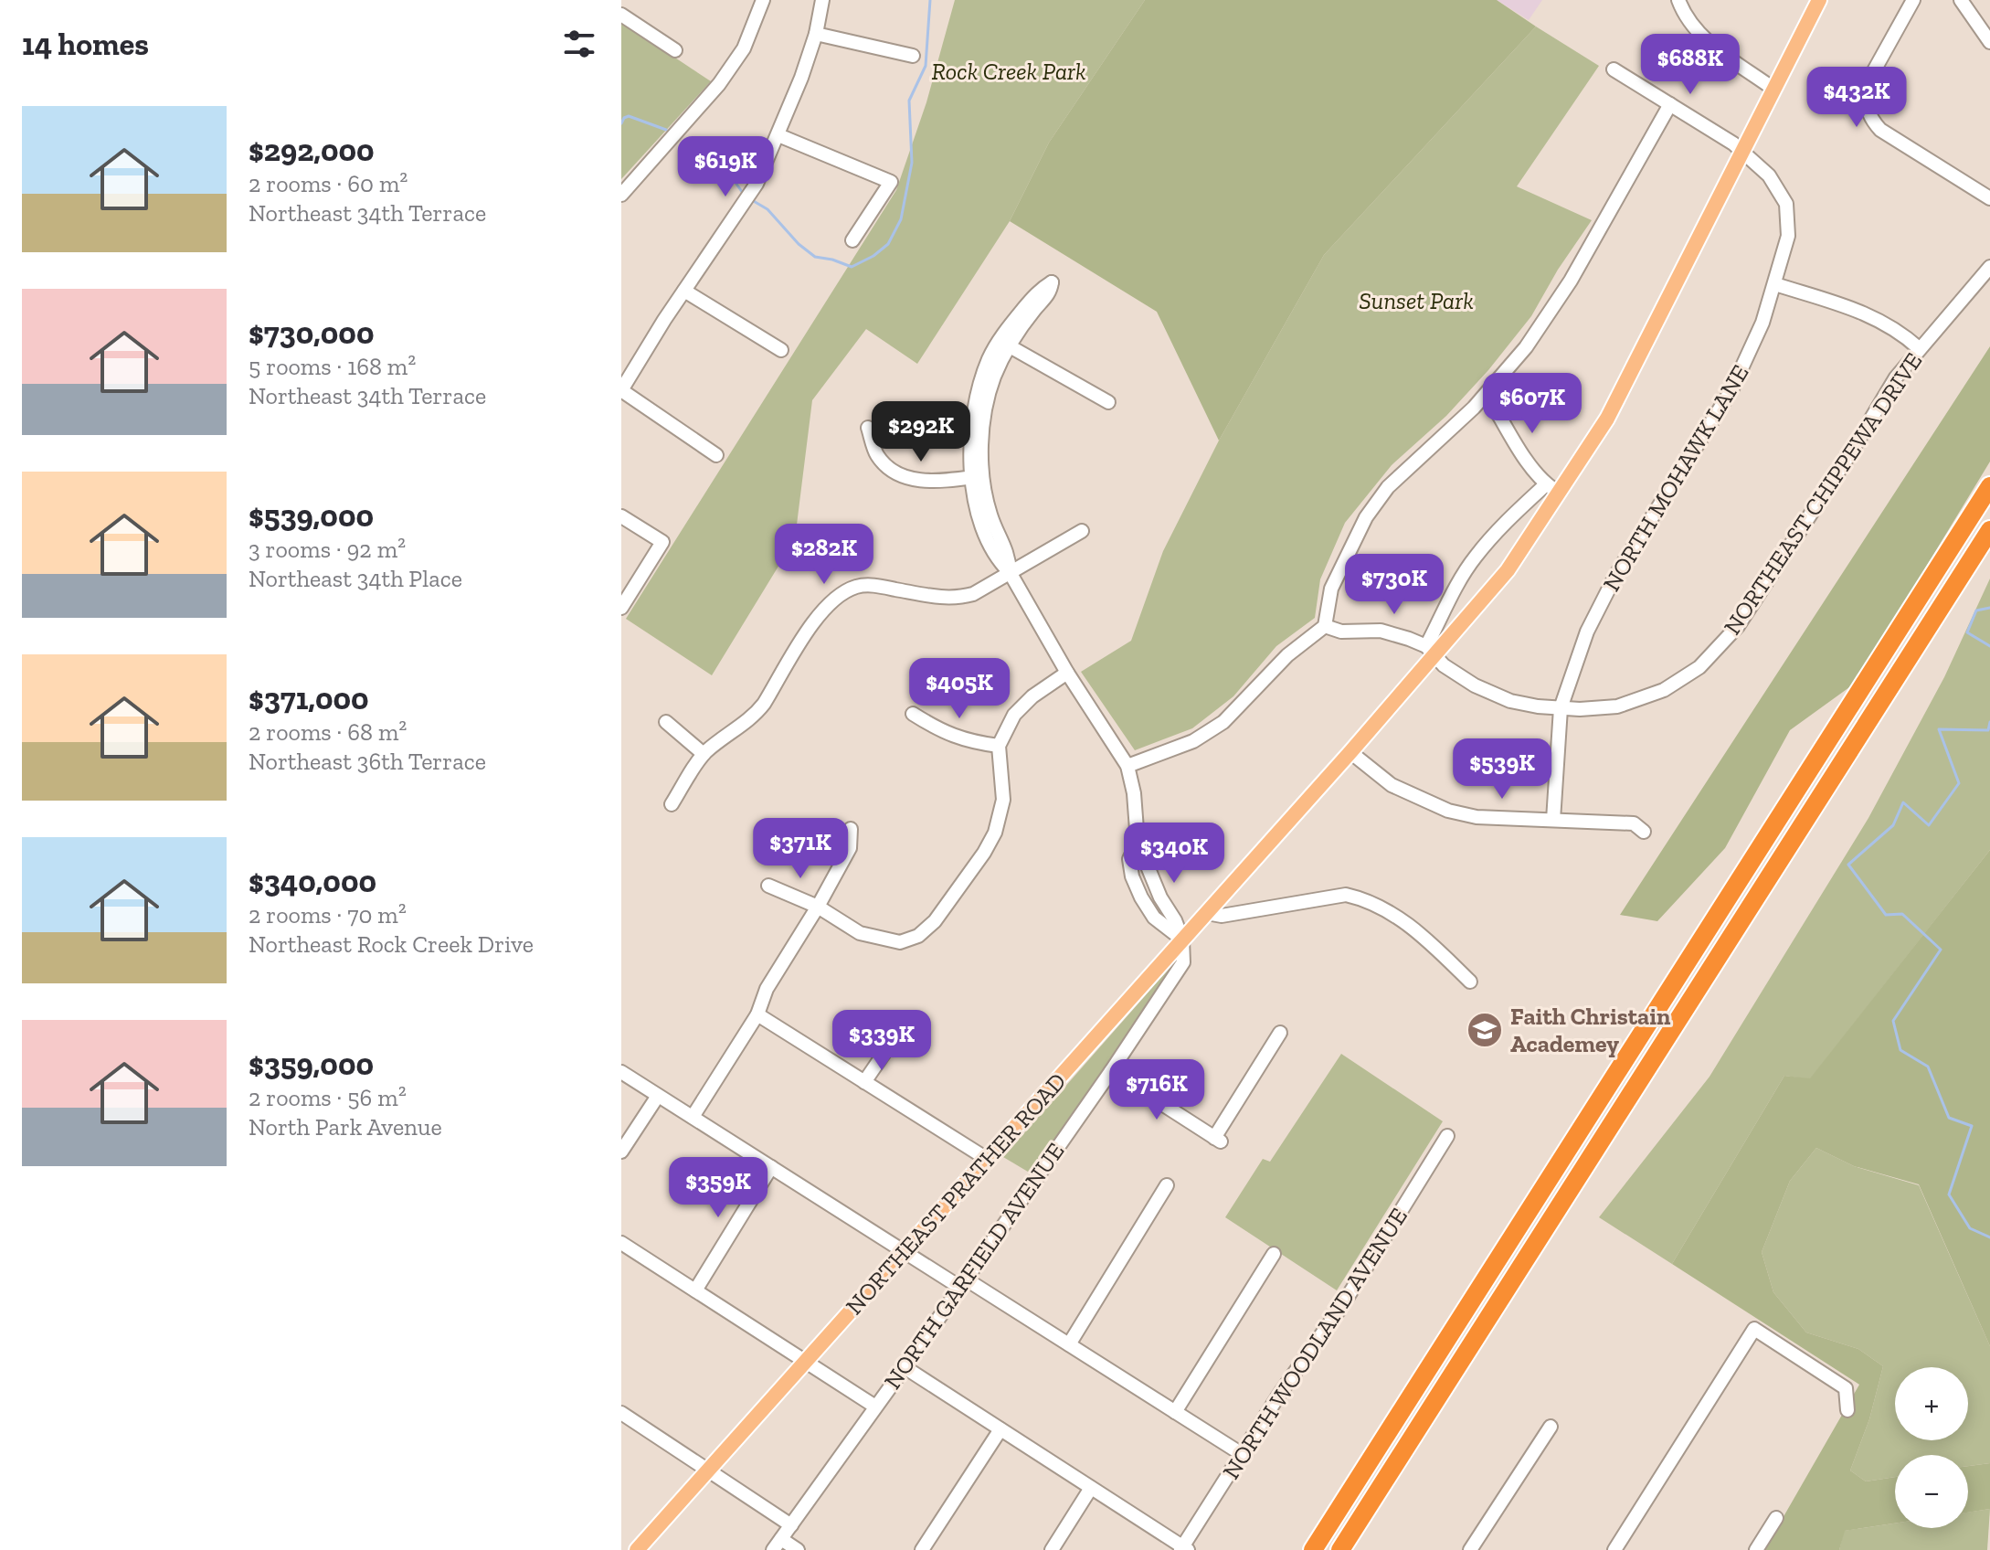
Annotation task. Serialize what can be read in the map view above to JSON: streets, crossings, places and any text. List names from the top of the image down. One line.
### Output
{"streets":{"main road":["NORTHEAST PRATHER ROAD"],"street":["NORTH MOHAWK LANE","NORTHEAST CHIPPEWA DRIVE","NORTH GARFIELD AVENUE","NORTH WOODLAND AVENUE"]},"crossings":[["NORTH MOHAWK LANE","NORTHEAST CHIPPEWA DRIVE"],["NORTH MOHAWK LANE","NORTHEAST PRATHER ROAD"],["NORTHEAST CHIPPEWA DRIVE","NORTHEAST PRATHER ROAD"],["NORTHEAST PRATHER ROAD","NORTH GARFIELD AVENUE"]],"parks":["Rock Creek Park","Sunset Park"],"places":{"school or university":["Faith Christain Academey"]},"page":{"heading":"14 homes","price":["$688K","$432K","$619K","$607K","$292K","$282K","$730K","$405K","$539K","$371K","$340K","$339K","$716K","$359K"],"list":[{"name":"$292,000","note":"2 rooms · 60 m² · Northeast 34th Terrace"},{"name":"$730,000","note":"5 rooms · 168 m² · Northeast 34th Terrace"},{"name":"$539,000","note":"3 rooms · 92 m² · Northeast 34th Place"},{"name":"$371,000","note":"2 rooms · 68 m² · Northeast 36th Terrace"},{"name":"$340,000","note":"2 rooms · 70 m² · Northeast Rock Creek Drive"},{"name":"$359,000","note":"2 rooms · 56 m² · North Park Avenue"}],"map_buttons":["+","−"]}}
